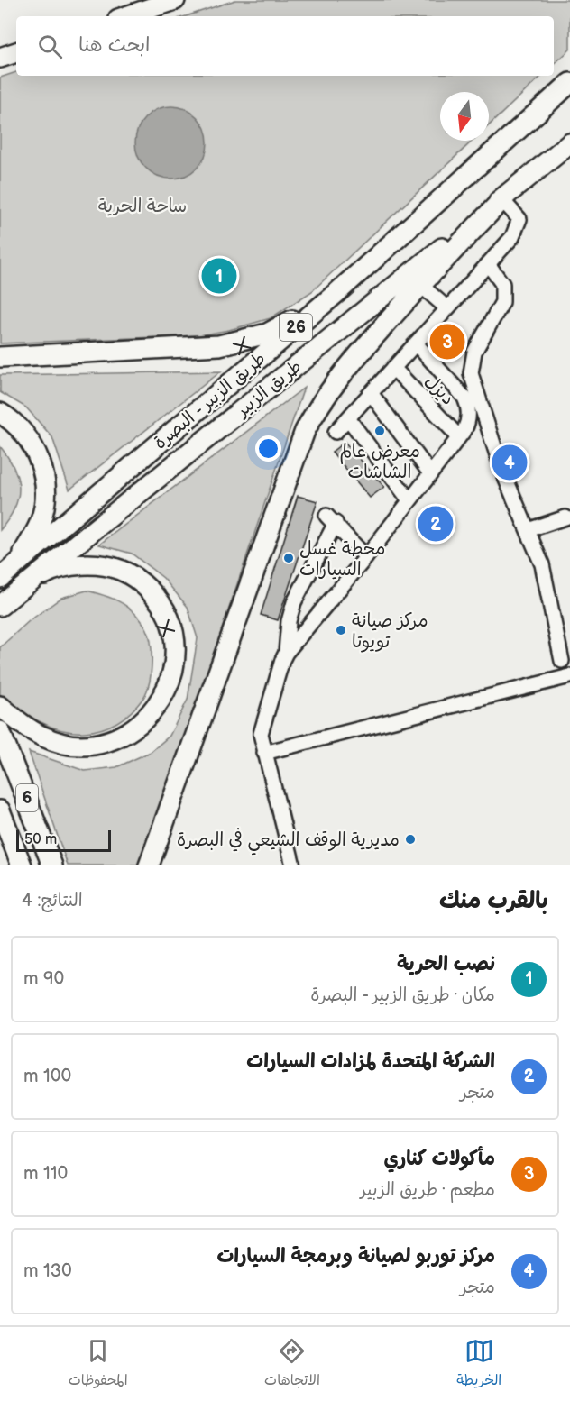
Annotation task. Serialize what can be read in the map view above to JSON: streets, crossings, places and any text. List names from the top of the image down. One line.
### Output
{"streets":{"highway":["26","طريق الزبير","طريق الزبير - البصرة","6"],"lane":["ديزل"]},"crossings":[["26","طريق الزبير"],["26","طريق الزبير - البصرة"]],"parks":["ساحة الحرية"],"places":["معرض عالم الشاشات","محطة غسل السيارات","مركز صيانة تويوتا","مديرية الوقف الشيعي في البصرة"],"scale_bar":"50 m","north":"bottom","page":{"search":"ابحث هنا","pins":["1","3","4","2"],"scale":"50 m","heading":["بالقرب منك","النتائج: 4"],"list":[{"mark":"1","name":"نصب الحرية","note":"مكان · طريق الزبير - البصرة","value":"90 m"},{"mark":"2","name":"الشركة المتحدة لمزادات السيارات","note":"متجر","value":"100 m"},{"mark":"3","name":"مأكولات كناري","note":"مطعم · طريق الزبير","value":"110 m"},{"mark":"4","name":"مركز توربو لصيانة وبرمجة السيارات","note":"متجر","value":"130 m"}],"nav":["الخريطة","الاتجاهات","المحفوظات"]}}
